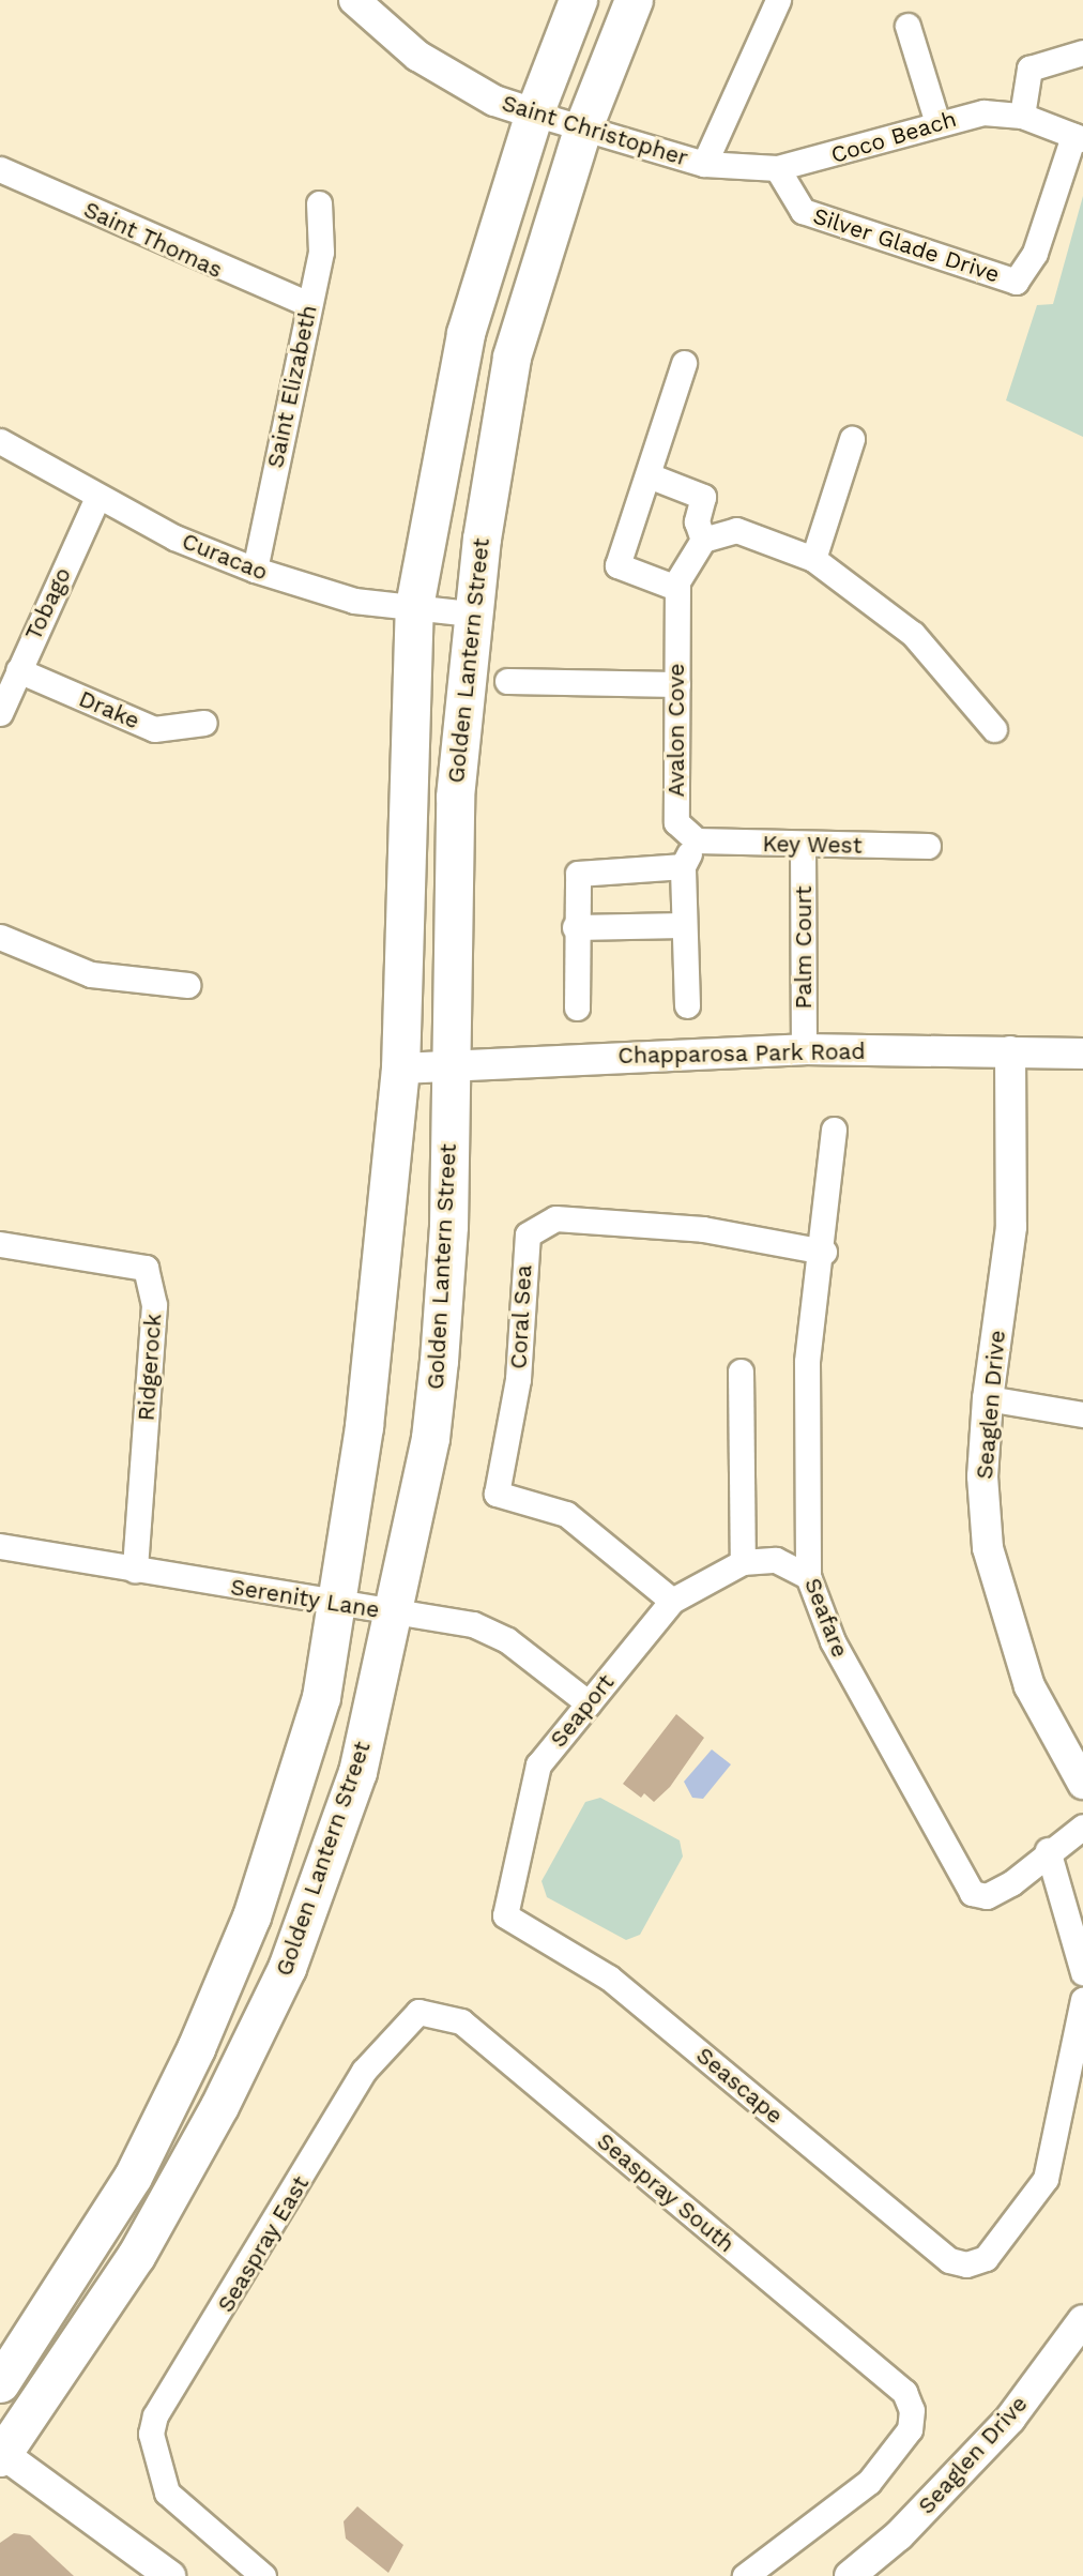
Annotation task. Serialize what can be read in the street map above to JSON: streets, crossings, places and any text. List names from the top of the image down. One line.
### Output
{"streets":{"main road":["Golden Lantern Street"],"street":["Saint Christopher","Coco Beach","Saint Thomas","Silver Glade Drive","Saint Elizabeth","Curacao","Tobago","Drake","Avalon Cove","Key West","Palm Court","Chapparosa Park Road","Coral Sea","Ridgerock","Seaglen Drive","Serenity Lane","Seafare","Seaport","Seascape","Seaspray South","Seaspray East"]},"crossings":[["Saint Christopher","Coco Beach"],["Saint Christopher","Silver Glade Drive"],["Saint Christopher","Golden Lantern Street"],["Coco Beach","Silver Glade Drive"],["Saint Thomas","Saint Elizabeth"],["Saint Elizabeth","Curacao"],["Curacao","Tobago"],["Curacao","Golden Lantern Street"],["Tobago","Drake"],["Golden Lantern Street","Chapparosa Park Road"],["Golden Lantern Street","Serenity Lane"],["Avalon Cove","Key West"],["Key West","Palm Court"],["Palm Court","Chapparosa Park Road"],["Chapparosa Park Road","Seaglen Drive"],["Coral Sea","Seafare"],["Coral Sea","Seaport"],["Ridgerock","Serenity Lane"],["Serenity Lane","Seaport"],["Seafare","Seaport"],["Seaport","Seascape"],["Seaspray South","Seaspray East"]]}
